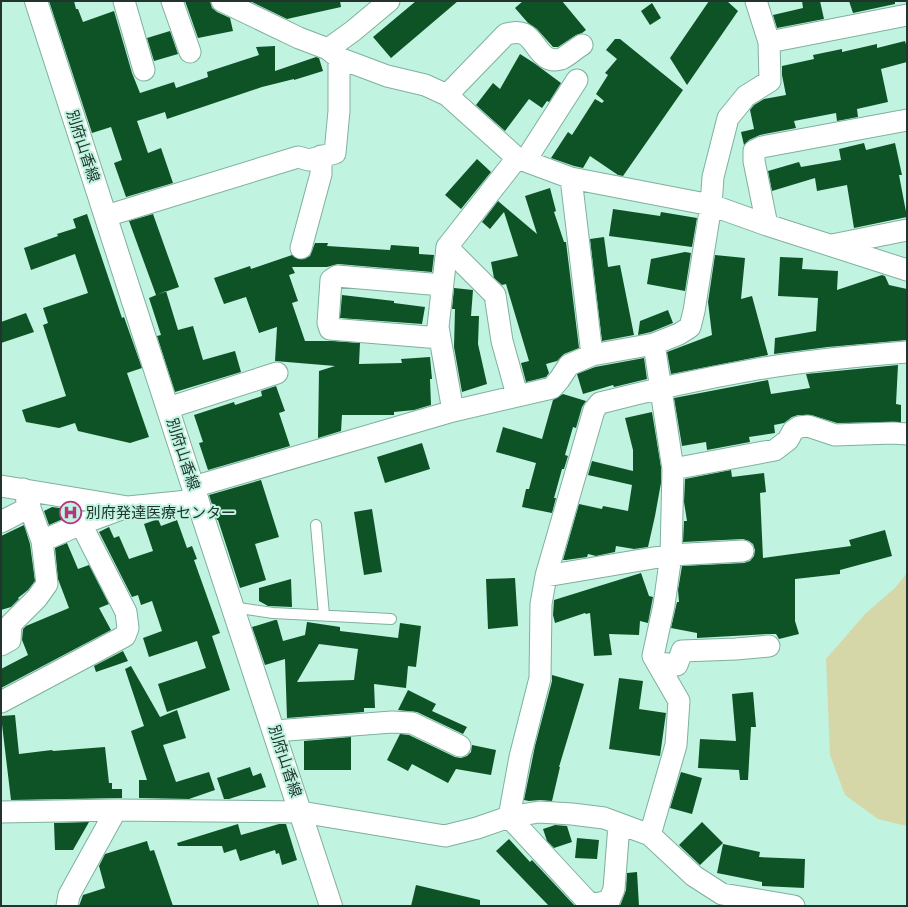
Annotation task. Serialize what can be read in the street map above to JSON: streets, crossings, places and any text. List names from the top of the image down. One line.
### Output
{"streets":{"main road":["別府山香線"]},"places":{"hospital":["別府発達医療センター"]}}
